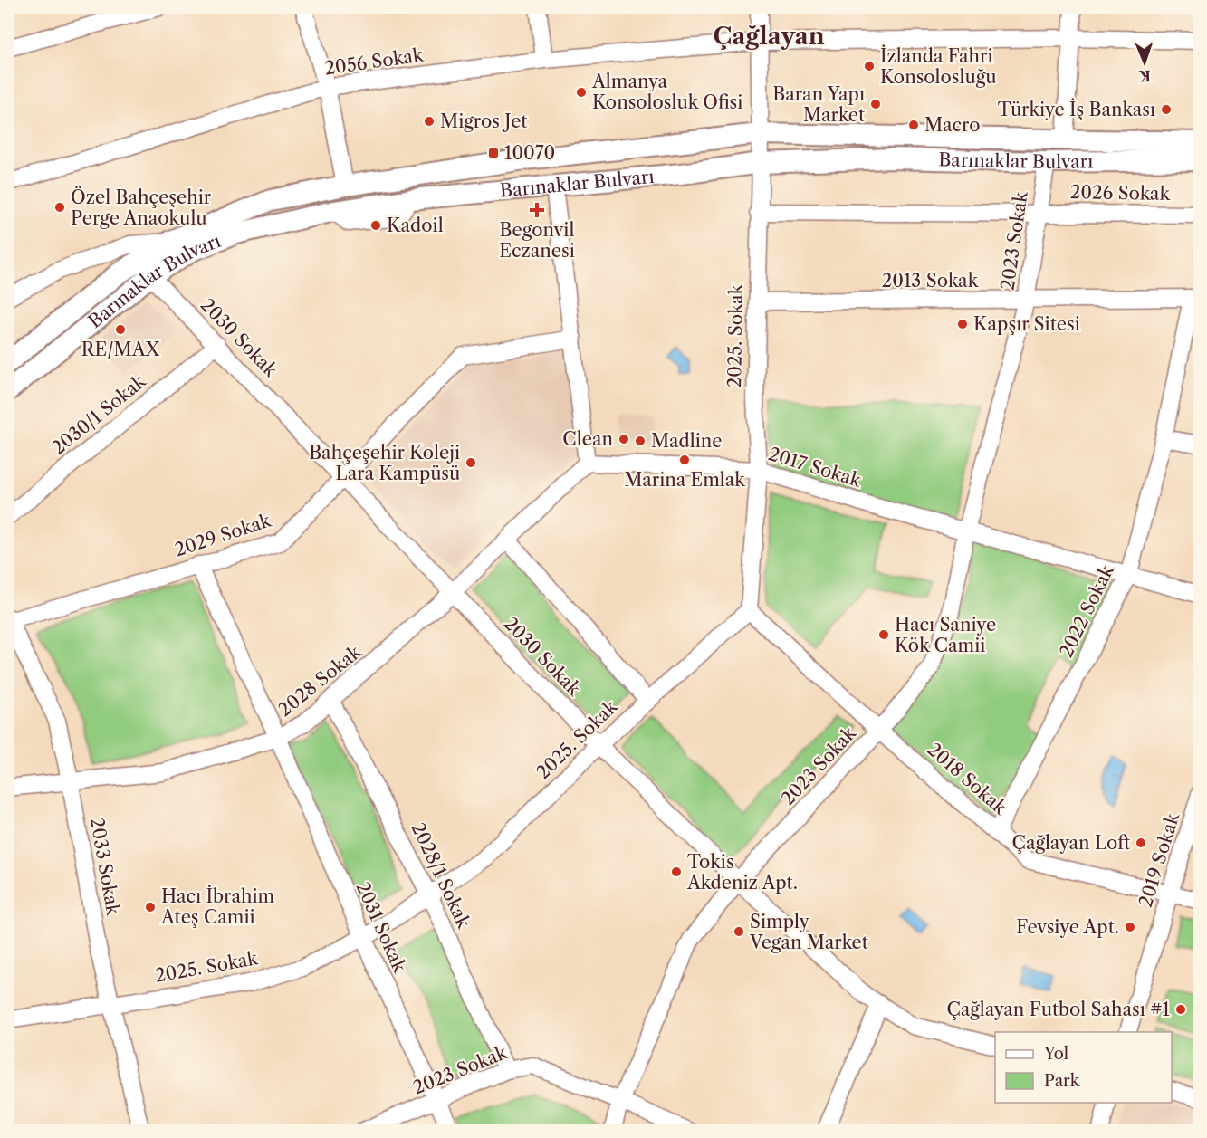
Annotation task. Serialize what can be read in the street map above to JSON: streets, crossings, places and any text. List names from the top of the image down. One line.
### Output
{"streets":{"main road":["Barınaklar Bulvarı"],"street":["2056 Sokak","2026 Sokak","2023 Sokak","2013 Sokak","2025. Sokak","2030 Sokak","2030/1 Sokak","2017 Sokak","2029 Sokak","2022 Sokak","2028 Sokak","2018 Sokak","2019 Sokak","2033 Sokak","2028/1 Sokak","2031 Sokak"]},"crossings":[["2056 Sokak","2025. Sokak"],["Barınaklar Bulvarı","2023 Sokak"],["Barınaklar Bulvarı","2025. Sokak"],["Barınaklar Bulvarı","2030 Sokak"],["2026 Sokak","2023 Sokak"],["2026 Sokak","2025. Sokak"],["2023 Sokak","2013 Sokak"],["2023 Sokak","2030 Sokak"],["2023 Sokak","2017 Sokak"],["2023 Sokak","2018 Sokak"],["2023 Sokak","2028/1 Sokak"],["2023 Sokak","2031 Sokak"],["2013 Sokak","2025. Sokak"],["2013 Sokak","2022 Sokak"],["2025. Sokak","2030 Sokak"],["2025. Sokak","2017 Sokak"],["2025. Sokak","2018 Sokak"],["2025. Sokak","2033 Sokak"],["2025. Sokak","2028/1 Sokak"],["2025. Sokak","2031 Sokak"],["2030 Sokak","2030/1 Sokak"],["2030 Sokak","2029 Sokak"],["2030 Sokak","2028 Sokak"],["2017 Sokak","2022 Sokak"],["2017 Sokak","2028 Sokak"],["2029 Sokak","2033 Sokak"],["2029 Sokak","2031 Sokak"],["2022 Sokak","2018 Sokak"],["2028 Sokak","2033 Sokak"],["2028 Sokak","2028/1 Sokak"],["2028 Sokak","2031 Sokak"],["2018 Sokak","2019 Sokak"]],"districts":["Çağlayan"],"places":{"other":["İzlanda Fahri Konsolosluğu","Almanya Konsolosluk Ofisi","Baran Yapı Market","Türkiye İş Bankası","Migros Jet","Macro","Özel Bahçeşehir Perge Anaokulu","Kadoil","Kapşır Sitesi","RE/MAX","Clean","Madline","Marina Emlak","Bahçeşehir Koleji Lara Kampüsü","Hacı Saniye Kök Camii","Çağlayan Loft","Tokis Akdeniz Apt.","Hacı İbrahim Ateş Camii","Fevsiye Apt.","Simply Vegan Market","Çağlayan Futbol Sahası #1"],"transit":["10070"],"health":["Begonvil Eczanesi"]},"legend":["Yol","Park"],"north":"bottom"}
